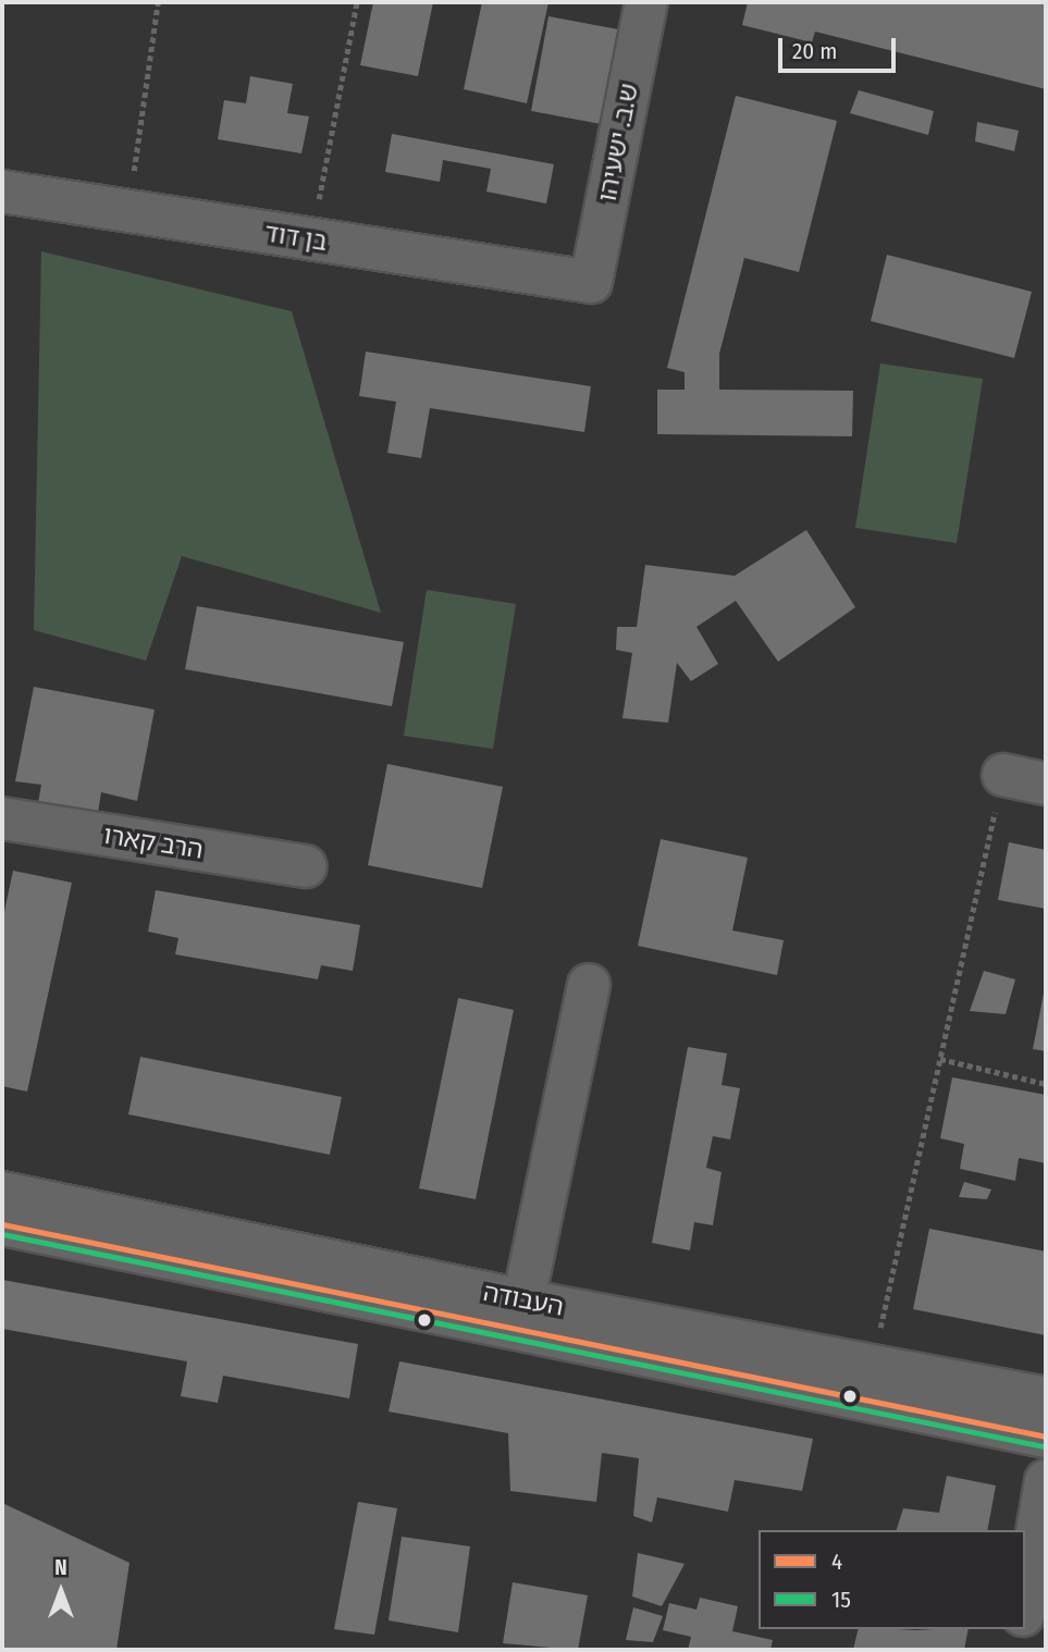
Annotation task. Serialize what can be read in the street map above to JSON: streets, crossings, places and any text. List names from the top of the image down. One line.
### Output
{"streets":{"street":["ש.ב. ישעיהו","בן דוד","הרב קארו","העבודה"]},"crossings":[["ש.ב. ישעיהו","בן דוד"]],"lines":["transit line 4","transit line 15"],"legend":["4","15"],"scale_bar":"20 m","north":"top"}
